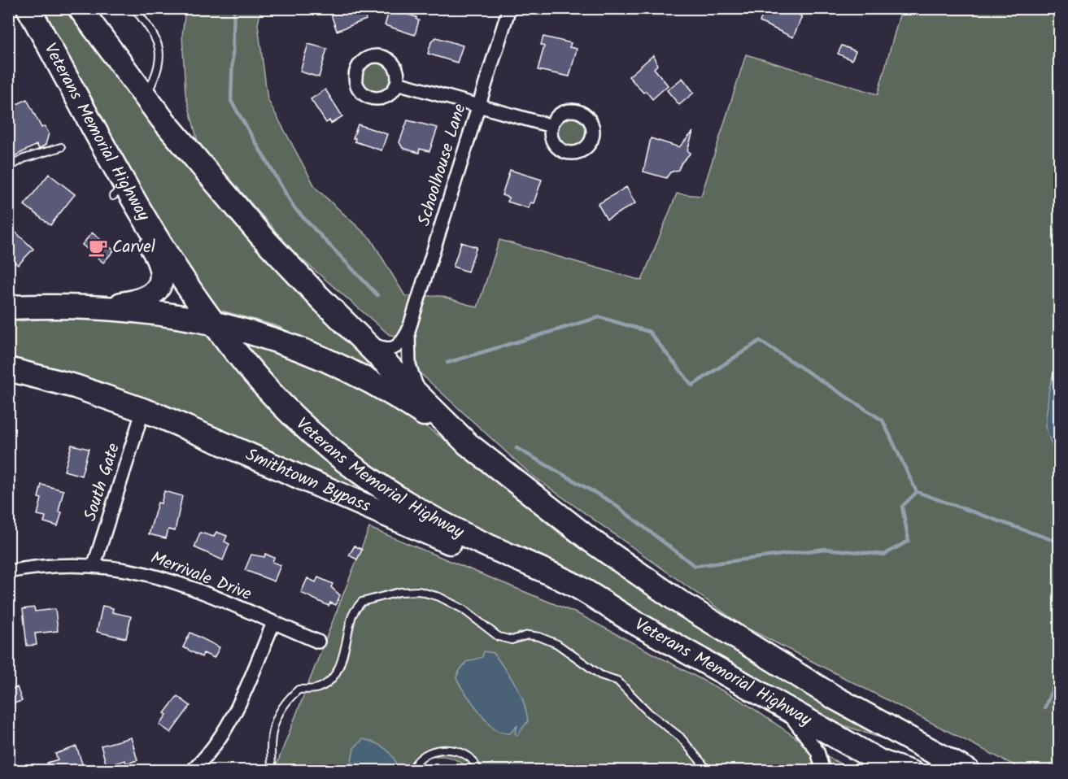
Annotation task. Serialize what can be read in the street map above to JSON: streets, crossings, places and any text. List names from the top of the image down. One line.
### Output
{"streets":{"highway":["Veterans Memorial Highway","Smithtown Bypass"],"street":["Schoolhouse Lane","South Gate","Merrivale Drive"]},"crossings":[["Veterans Memorial Highway","Schoolhouse Lane"],["Veterans Memorial Highway","Smithtown Bypass"],["Smithtown Bypass","South Gate"],["South Gate","Merrivale Drive"]],"places":{"cafe":["Carvel"]}}
